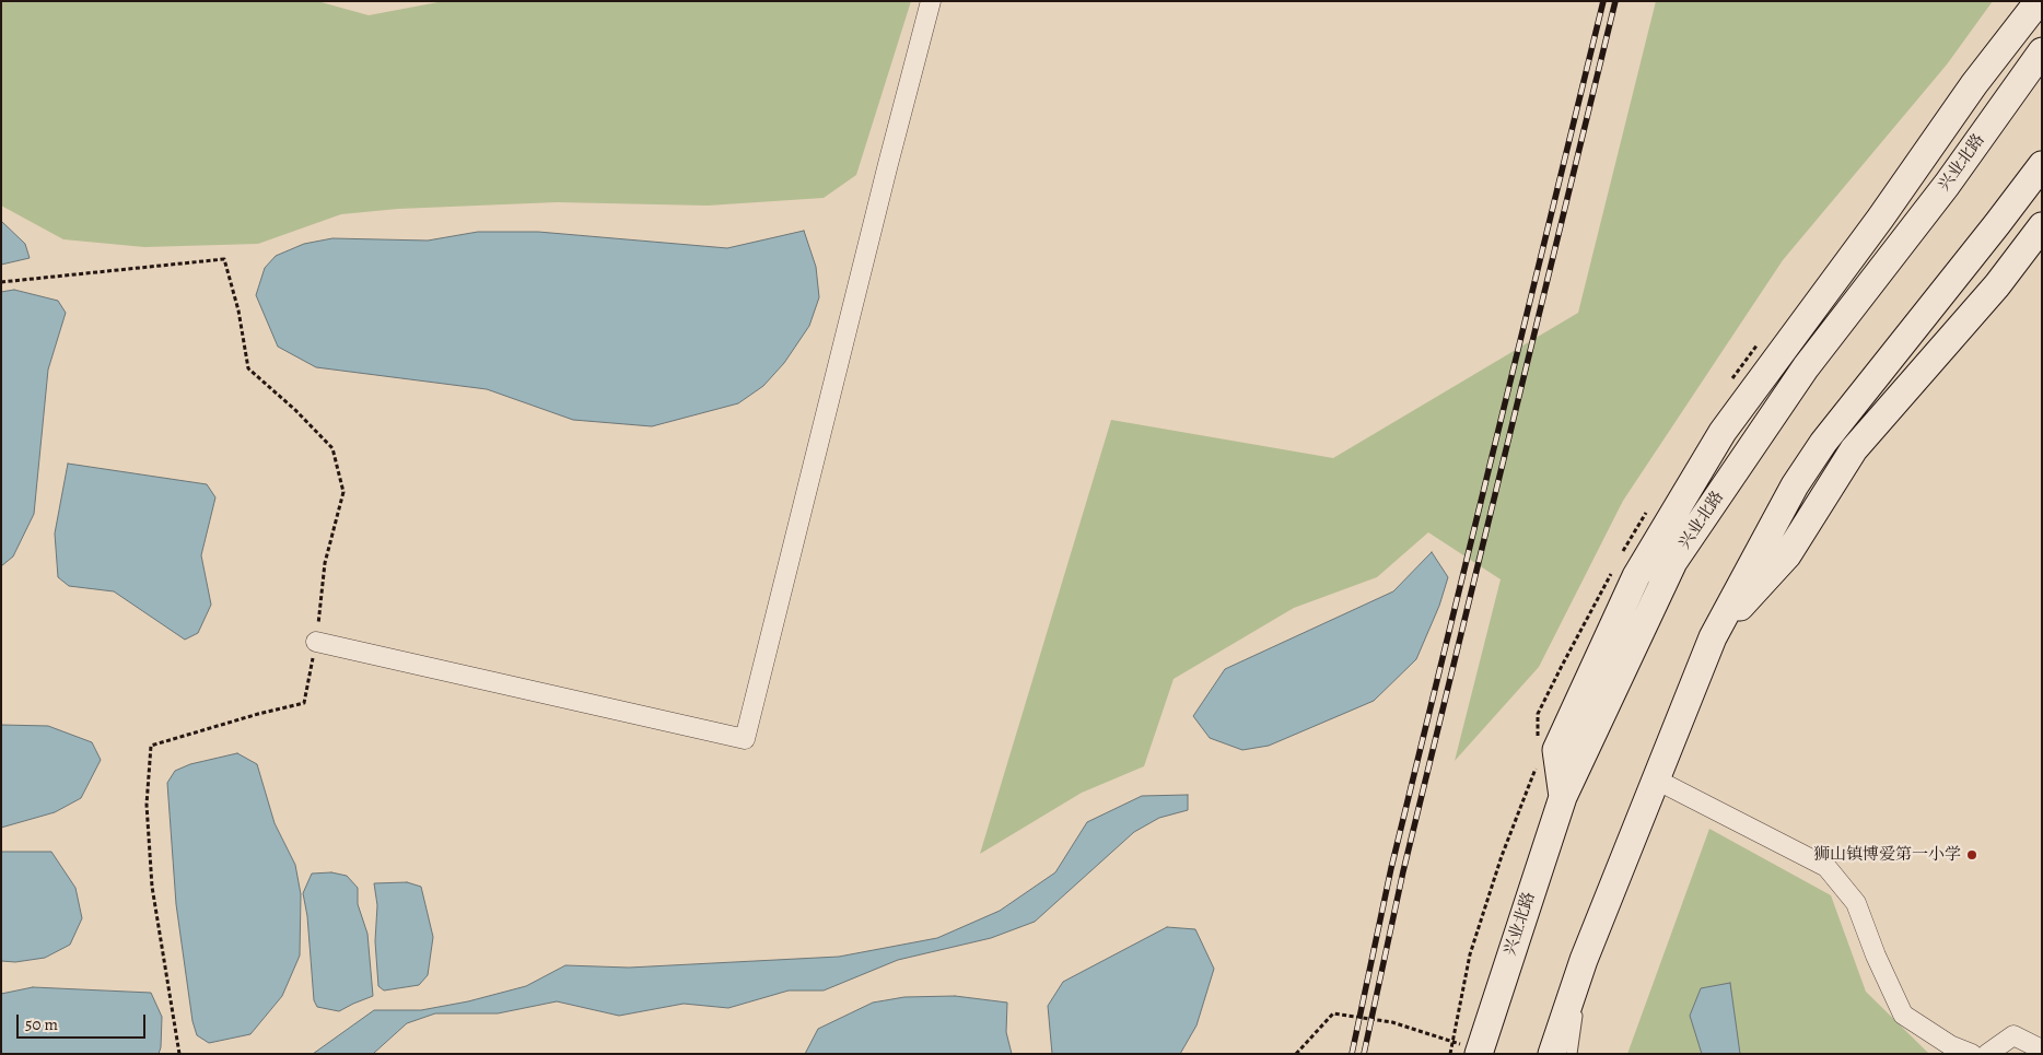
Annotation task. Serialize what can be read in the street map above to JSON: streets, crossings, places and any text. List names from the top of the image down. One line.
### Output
{"streets":{"main road":["兴业北路"]},"places":["狮山镇博爱第一小学"],"scale_bar":"50 m"}
